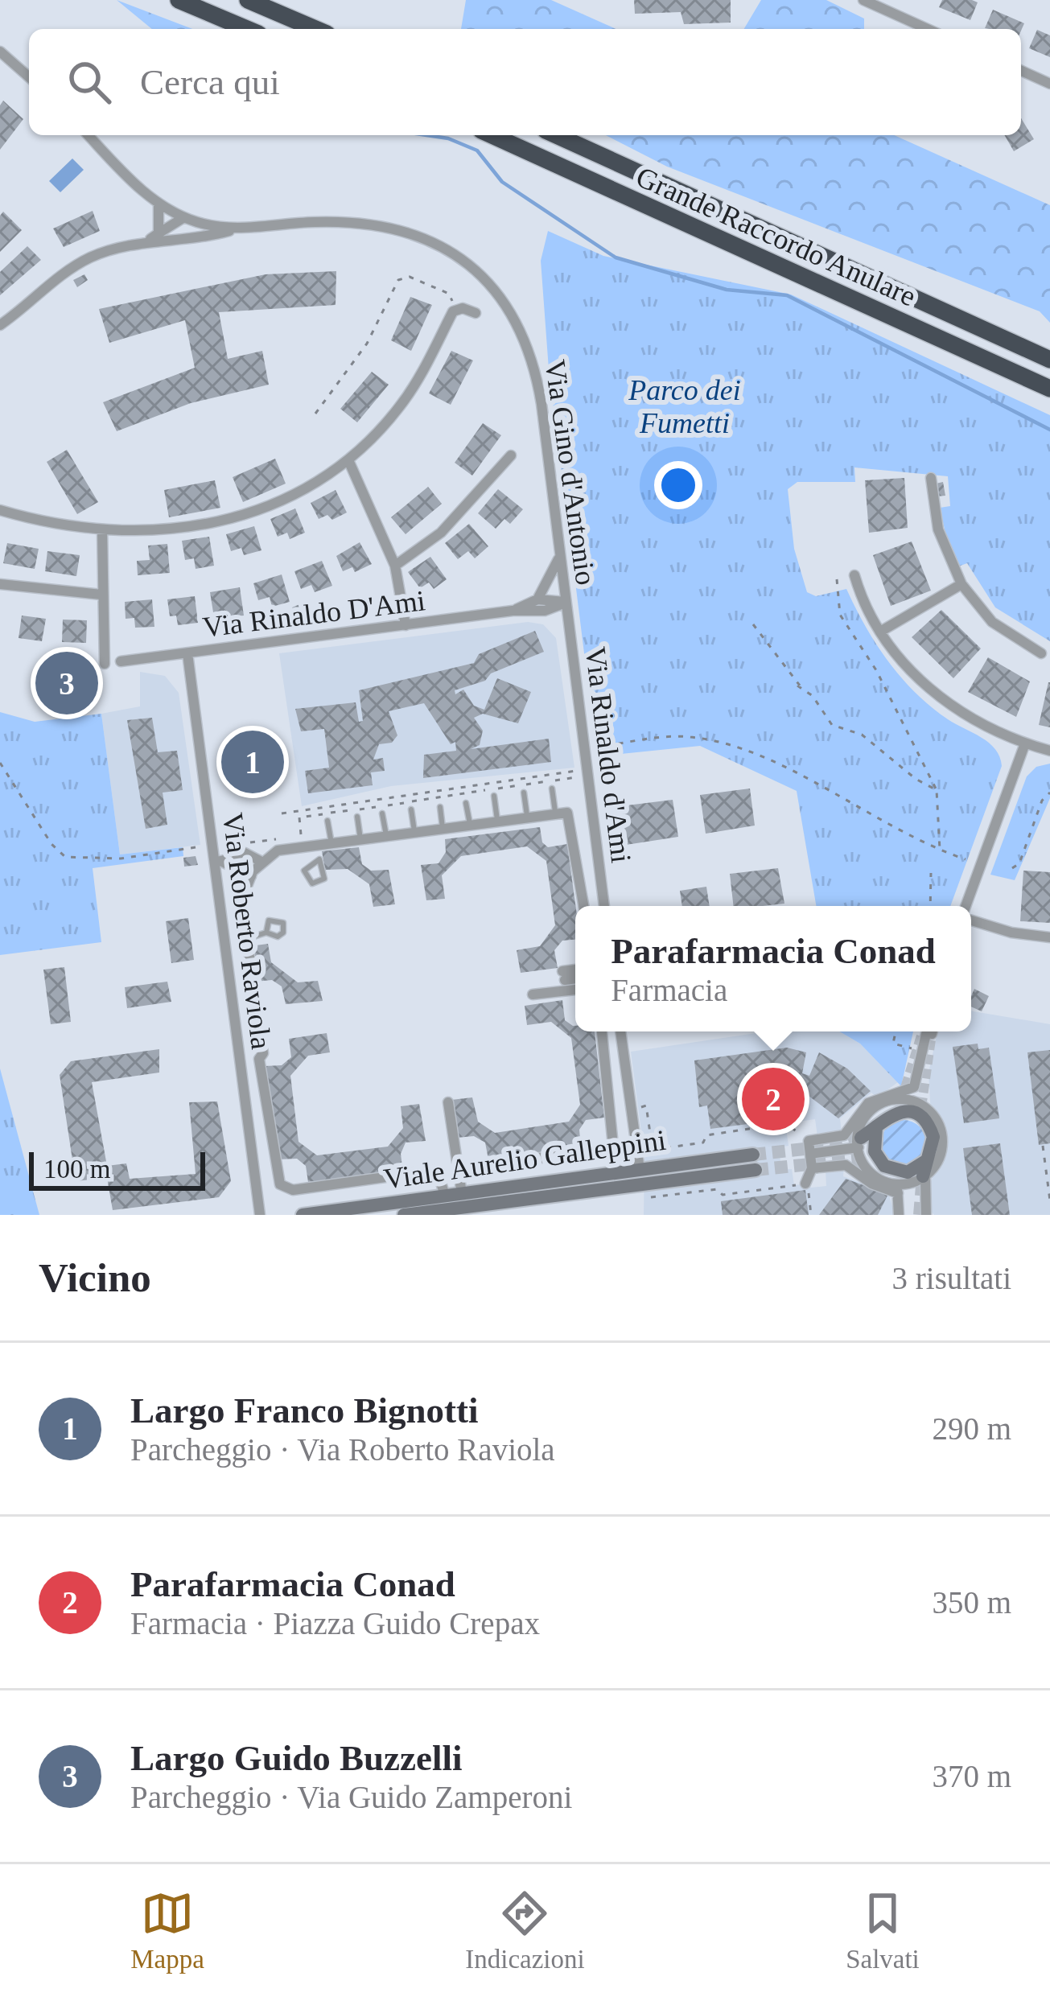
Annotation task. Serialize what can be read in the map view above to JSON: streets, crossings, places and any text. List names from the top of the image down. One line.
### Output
{"streets":{"highway":["Grande Raccordo Anulare"],"street":["Via Gino d'Antonio","Via Rinaldo D'Ami","Via Rinaldo d'Ami","Via Roberto Raviola","Viale Aurelio Galleppini"]},"crossings":[["Via Gino d'Antonio","Via Rinaldo D'Ami"],["Via Gino d'Antonio","Via Rinaldo d'Ami"],["Via Rinaldo D'Ami","Via Rinaldo d'Ami"],["Via Rinaldo D'Ami","Via Roberto Raviola"]],"parks":["Parco dei Fumetti"],"scale_bar":"100 m","page":{"search":"Cerca qui","pins":["3","1","2"],"popup":["Parafarmacia Conad","Farmacia"],"scale":"100 m","heading":["Vicino","3 risultati"],"list":[{"mark":"1","name":"Largo Franco Bignotti","note":"Parcheggio · Via Roberto Raviola","value":"290 m"},{"mark":"2","name":"Parafarmacia Conad","note":"Farmacia · Piazza Guido Crepax","value":"350 m"},{"mark":"3","name":"Largo Guido Buzzelli","note":"Parcheggio · Via Guido Zamperoni","value":"370 m"}],"nav":["Mappa","Indicazioni","Salvati"]}}
